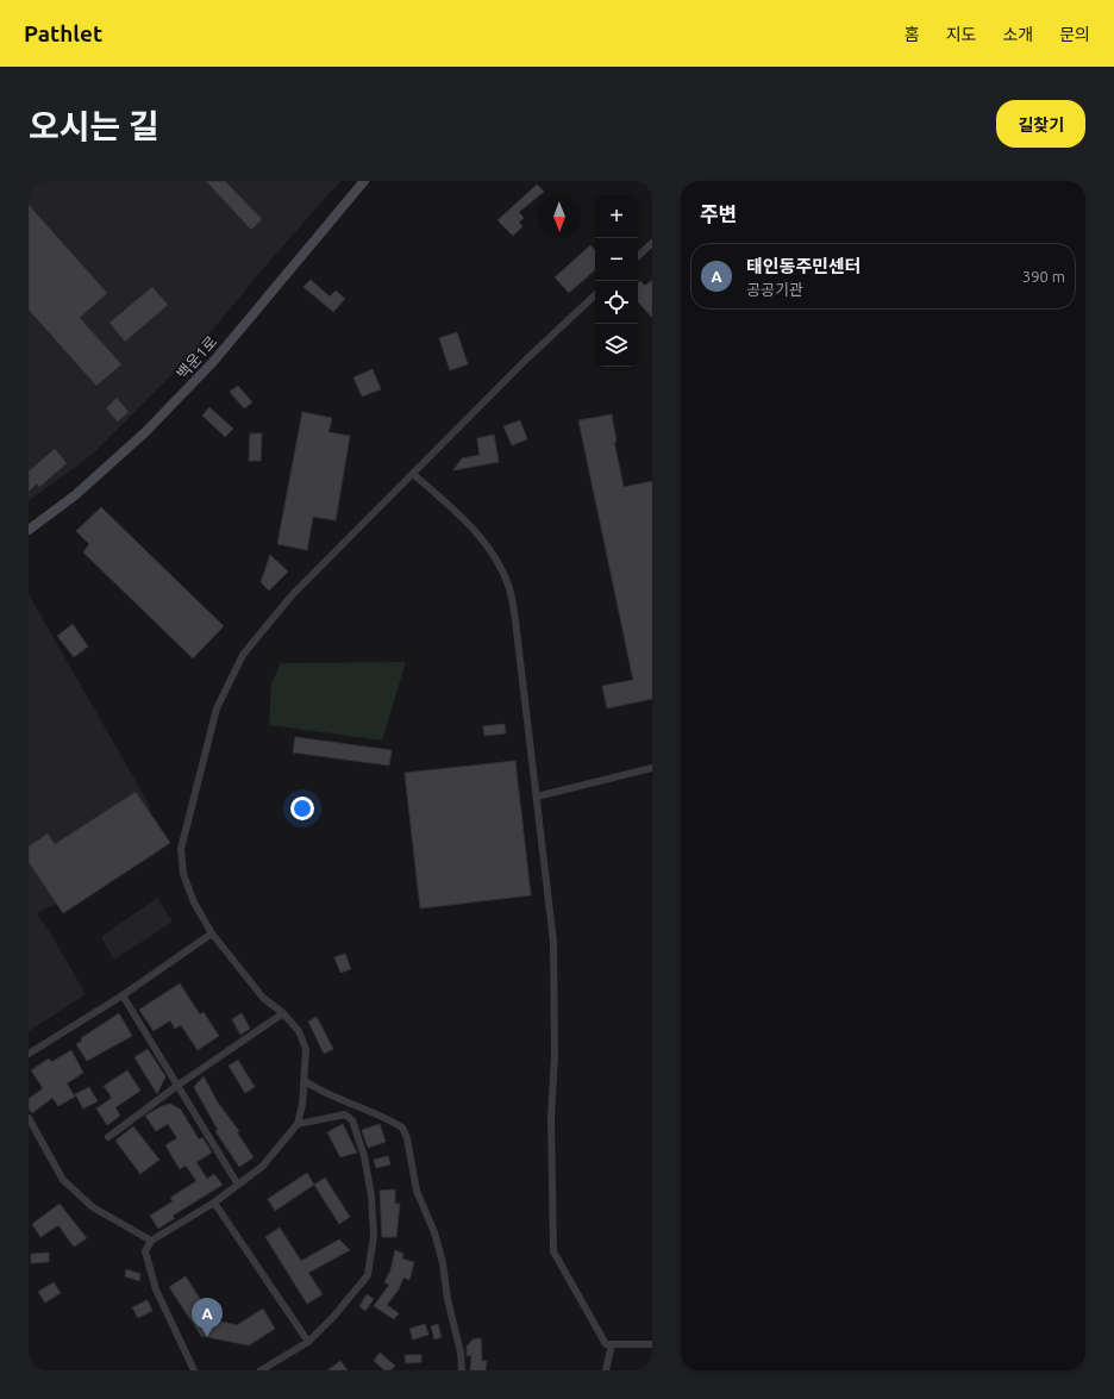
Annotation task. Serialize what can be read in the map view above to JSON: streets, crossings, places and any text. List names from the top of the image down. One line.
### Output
{"streets":{"main road":["백운1로"]},"north":"bottom","page":{"header":"Pathlet","nav":["홈","지도","소개","문의"],"title":"오시는 길","buttons":"길찾기","heading":"주변","map_buttons":["+","−"],"list":[{"mark":"A","name":"태인동주민센터","note":"공공기관","value":"390 m"}],"pins":"A"}}
